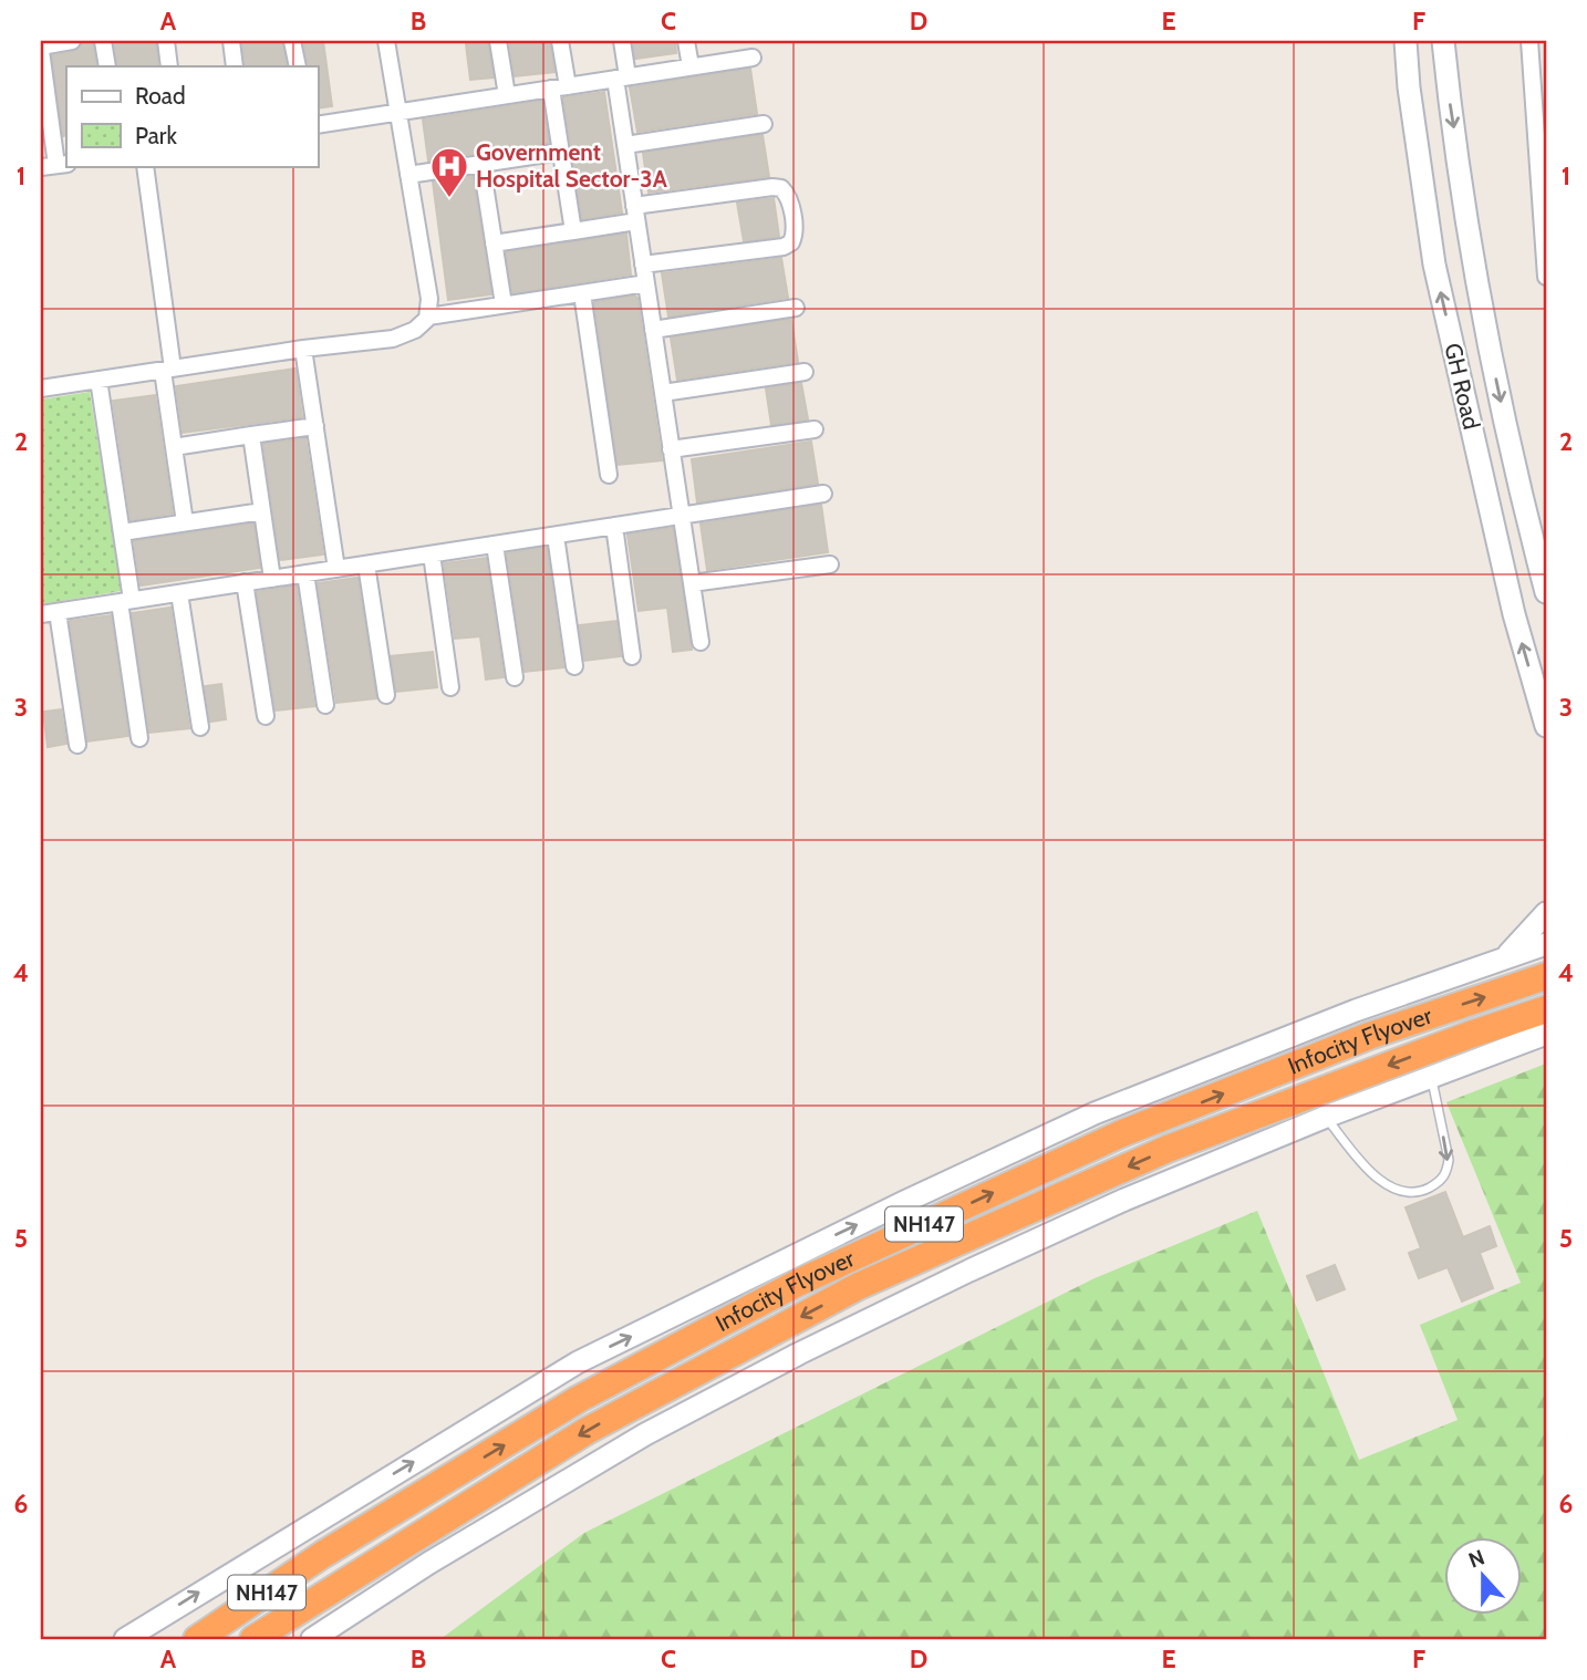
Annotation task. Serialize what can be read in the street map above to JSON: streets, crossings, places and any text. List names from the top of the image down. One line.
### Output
{"streets":{"highway":["Infocity Flyover","NH147"],"street":["GH Road"]},"places":{"hospital":["Government Hospital Sector-3A"]},"legend":["Road","Park"],"north":"top","grid":{"columns":["A","B","C","D","E","F"],"rows":["1","2","3","4","5","6"]}}
